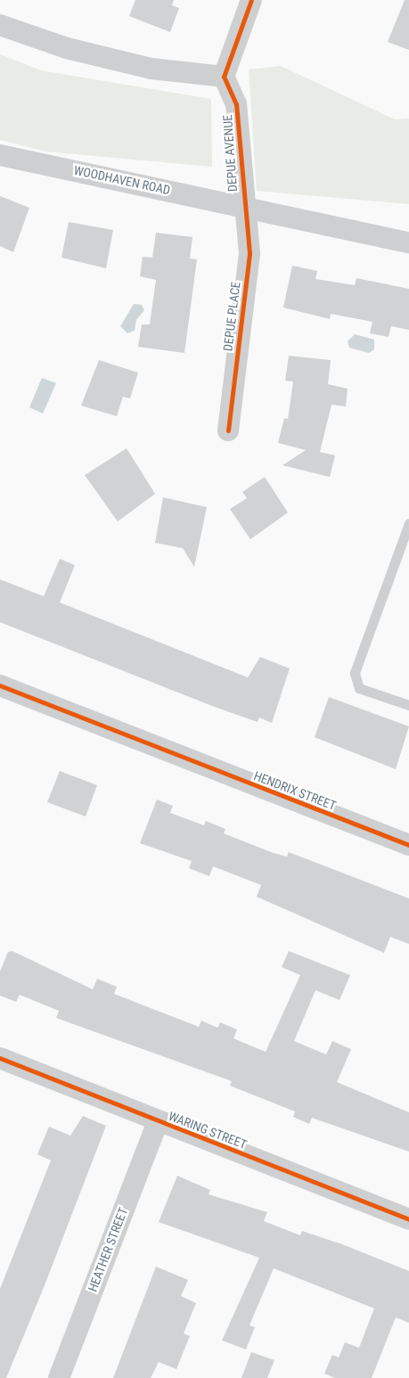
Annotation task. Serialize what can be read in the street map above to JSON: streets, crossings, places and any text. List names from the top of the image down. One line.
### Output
{"streets":{"street":["DEPUE AVENUE","WOODHAVEN ROAD","DEPUE PLACE","HENDRIX STREET","WARING STREET","HEATHER STREET"]},"crossings":[["DEPUE AVENUE","WOODHAVEN ROAD"],["DEPUE AVENUE","DEPUE PLACE"],["WOODHAVEN ROAD","DEPUE PLACE"],["WARING STREET","HEATHER STREET"]]}
